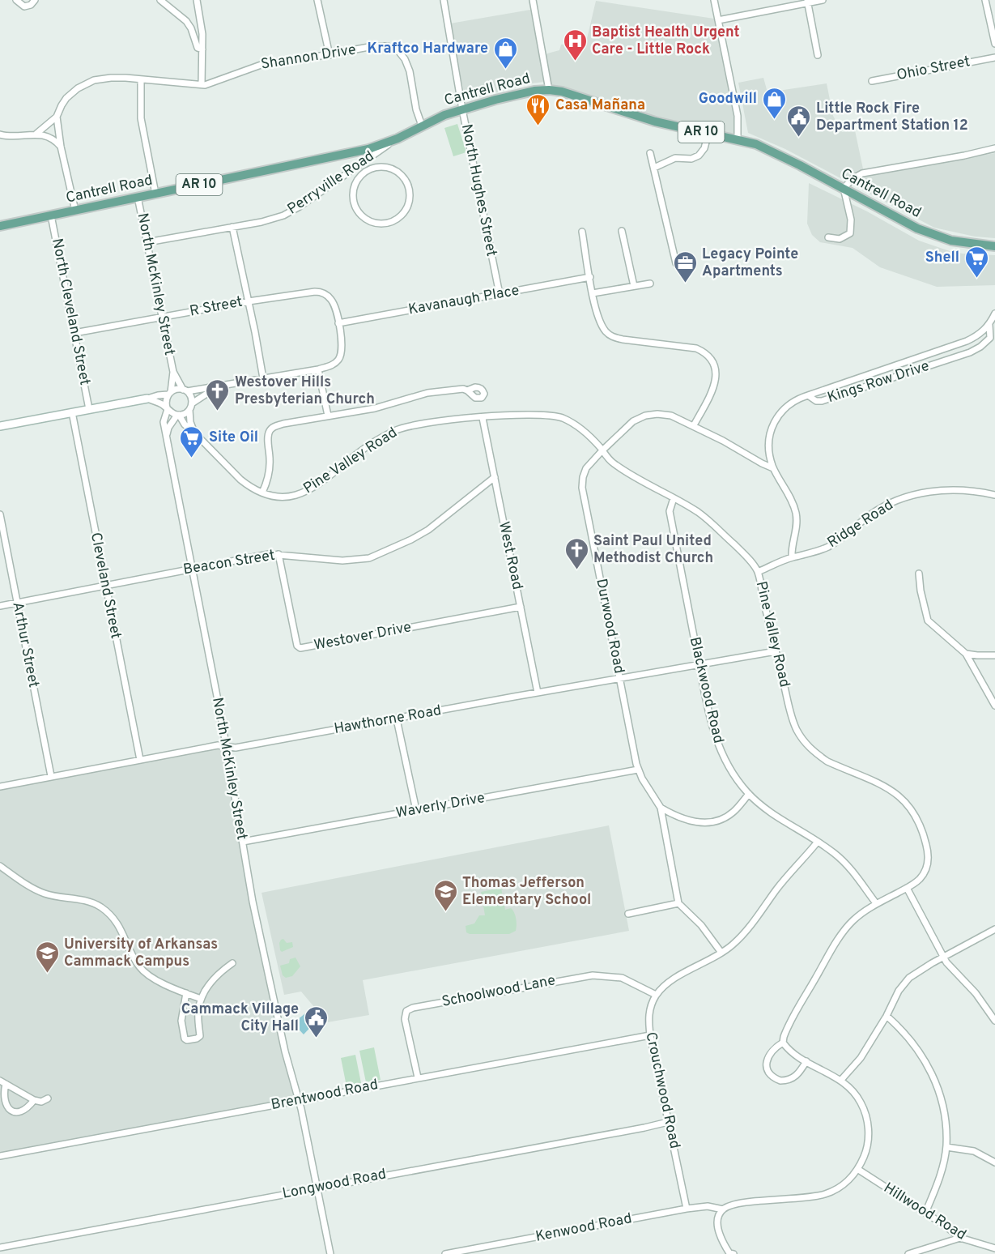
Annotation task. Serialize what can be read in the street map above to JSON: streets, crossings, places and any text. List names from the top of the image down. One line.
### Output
{"streets":{"main road":["Cantrell Road","AR 10"],"street":["Shannon Drive","Ohio Street","Perryville Road","North Hughes Street","North McKinley Street","Kavanaugh Place","R Street","North Cleveland Street","Kings Row Drive","Pine Valley Road","Ridge Road","West Road","Beacon Street","Cleveland Street","Durwood Road","Westover Drive","Arthur Street","Blackwood Road","Hawthorne Road","Waverly Drive","Schoolwood Lane","Crouchwood Road","Brentwood Road","Longwood Road","Hillwood Road","Kenwood Road"]},"crossings":[["Shannon Drive","Cantrell Road"],["Cantrell Road","Perryville Road"],["Cantrell Road","North Hughes Street"],["Cantrell Road","North McKinley Street"],["Cantrell Road","North Cleveland Street"],["Perryville Road","North McKinley Street"],["North Hughes Street","Kavanaugh Place"],["North McKinley Street","R Street"],["North McKinley Street","Pine Valley Road"],["North McKinley Street","Beacon Street"],["North McKinley Street","Hawthorne Road"],["North McKinley Street","Waverly Drive"],["North McKinley Street","Brentwood Road"],["North McKinley Street","Longwood Road"],["Kavanaugh Place","R Street"],["R Street","North Cleveland Street"],["Kings Row Drive","Ridge Road"],["Kings Row Drive","Durwood Road"],["Pine Valley Road","Ridge Road"],["Pine Valley Road","West Road"],["Pine Valley Road","Durwood Road"],["Pine Valley Road","Blackwood Road"],["Pine Valley Road","Hawthorne Road"],["West Road","Beacon Street"],["West Road","Westover Drive"],["West Road","Hawthorne Road"],["Beacon Street","Cleveland Street"],["Beacon Street","Westover Drive"],["Beacon Street","Arthur Street"],["Cleveland Street","Hawthorne Road"],["Durwood Road","Hawthorne Road"],["Durwood Road","Waverly Drive"],["Arthur Street","Hawthorne Road"],["Blackwood Road","Hawthorne Road"],["Schoolwood Lane","Crouchwood Road"],["Schoolwood Lane","Brentwood Road"],["Crouchwood Road","Brentwood Road"],["Crouchwood Road","Longwood Road"],["Crouchwood Road","Kenwood Road"]],"places":{"hospital":["Baptist Health Urgent Care - Little Rock"],"shop":["Kraftco Hardware","Goodwill"],"restaurant":["Casa Mañana"],"public building":["Little Rock Fire Department Station 12","Cammack Village City Hall"],"supermarket":["Shell","Site Oil"],"office":["Legacy Pointe Apartments"],"church":["Westover Hills Presbyterian Church","Saint Paul United Methodist Church"],"school or university":["Thomas Jefferson Elementary School","University of Arkansas Cammack Campus"]}}
